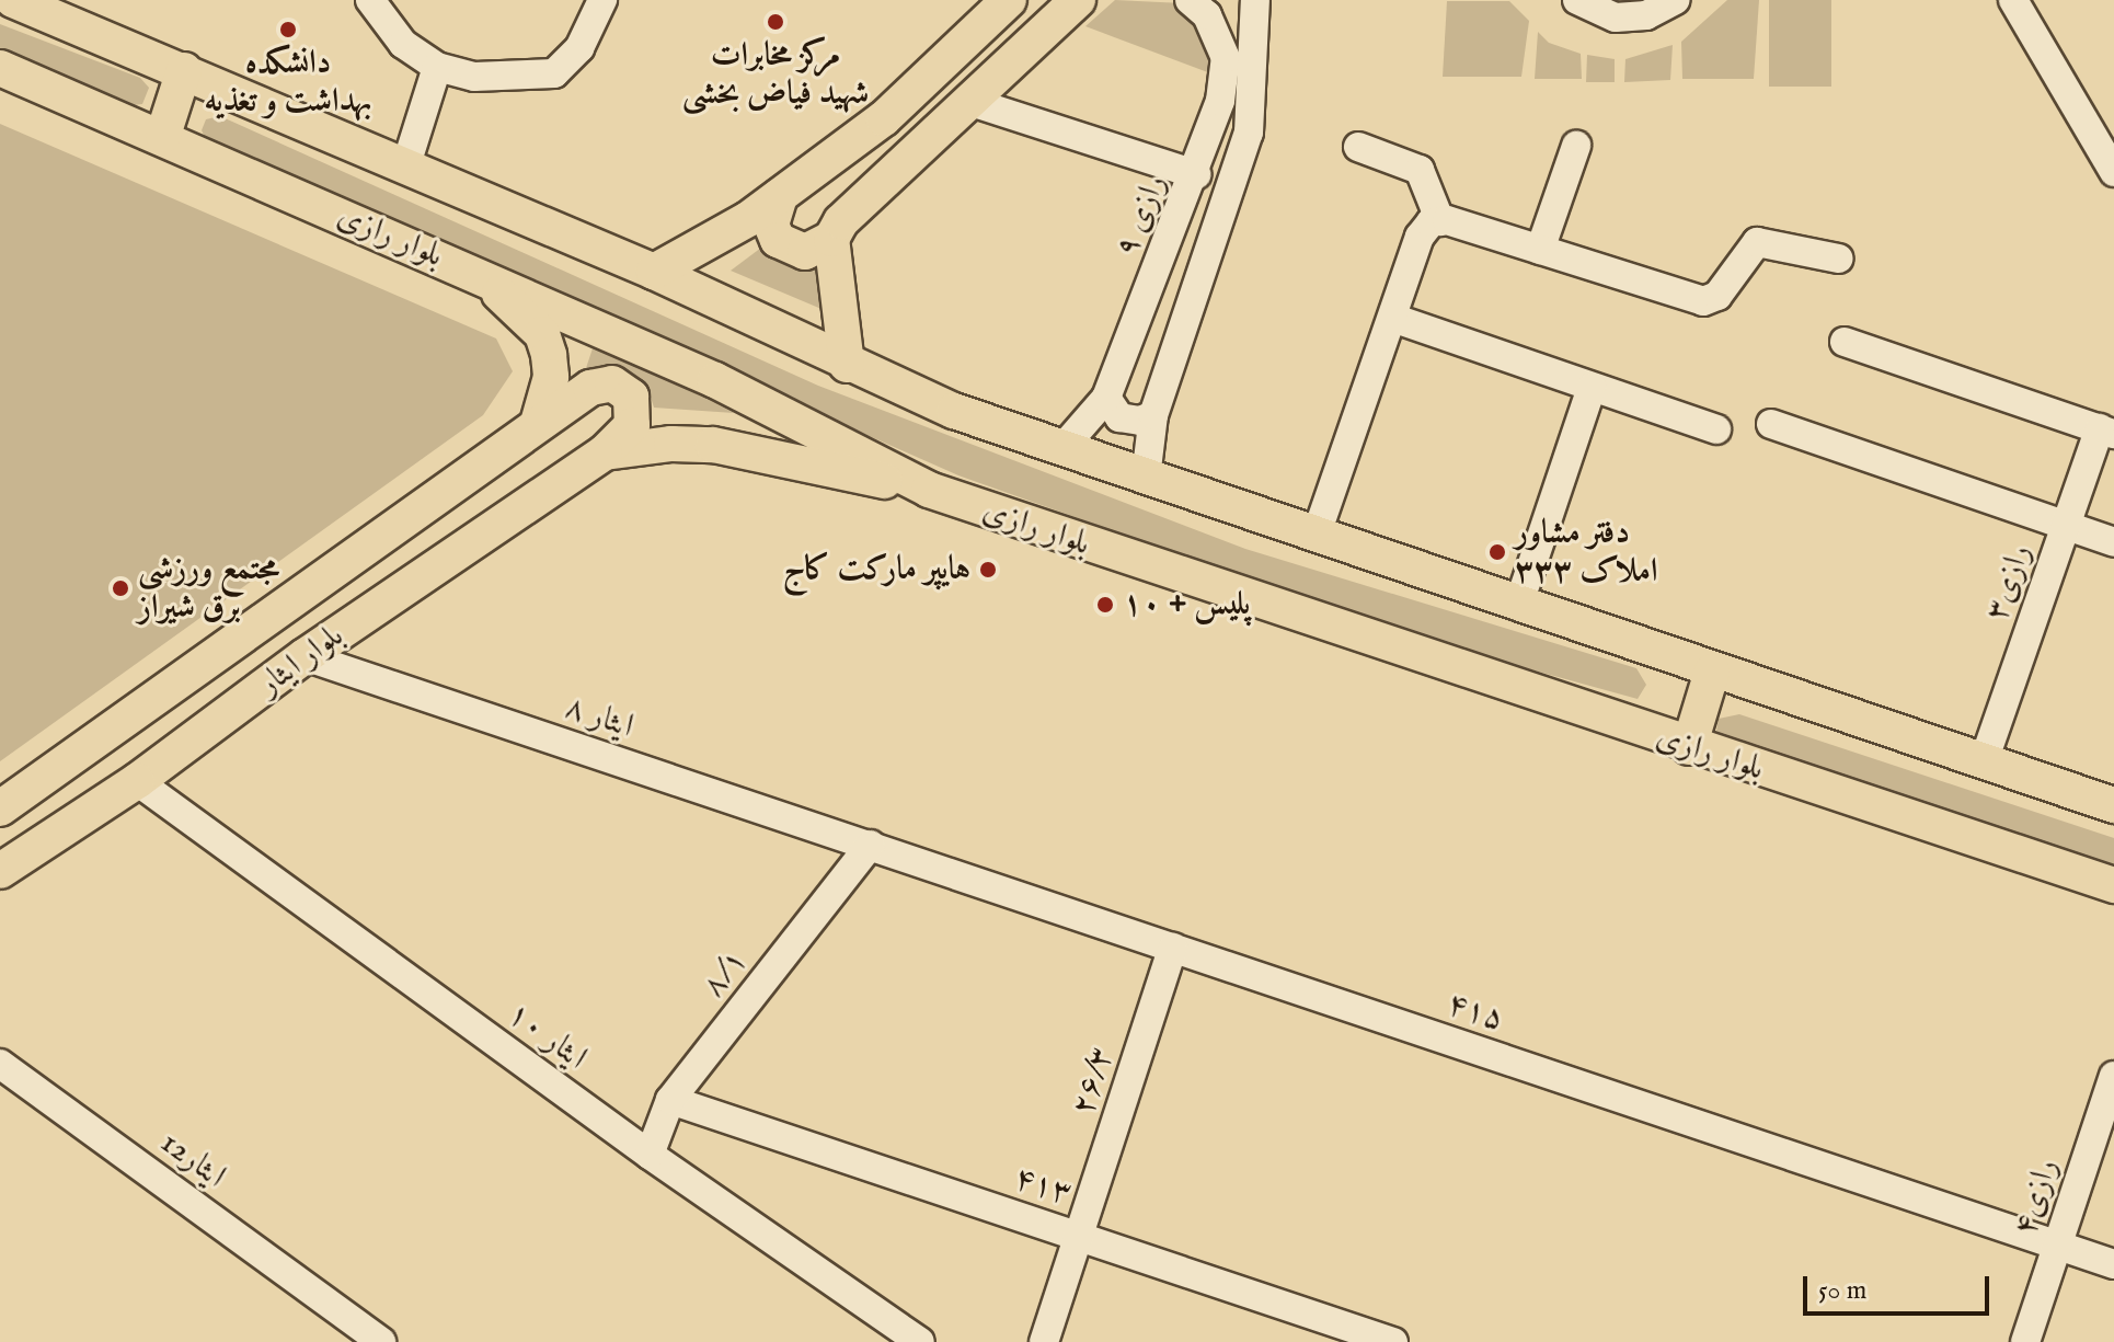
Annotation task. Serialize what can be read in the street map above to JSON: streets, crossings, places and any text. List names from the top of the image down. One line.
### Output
{"streets":{"main road":["بلوار رازی","بلوار ایثار"],"street":["رازی ۹","رازی۳","ایثار ۸","۸/۱","۴۱۵","ایثار ۱۰","۲۶/۳","ایثار12","۴۱۳","رازی۴"]},"crossings":[["بلوار ایثار","ایثار ۸"],["بلوار ایثار","ایثار ۱۰"],["ایثار ۸","۸/۱"],["ایثار ۸","۴۱۵"],["۸/۱","۴۱۵"],["۸/۱","ایثار ۱۰"],["۸/۱","۴۱۳"],["۴۱۵","۲۶/۳"],["۴۱۵","رازی۴"],["۲۶/۳","۴۱۳"]],"places":["مرکز مخابرات شهید فیاض بخشی","دانشکده بهداشت و تغذیه","دفتر مشاور املاک ۳۳۳","هایپر مارکت کاج","مجتمع ورزشی برق شیراز","پلیس + ۱۰"],"scale_bar":"50 m"}
